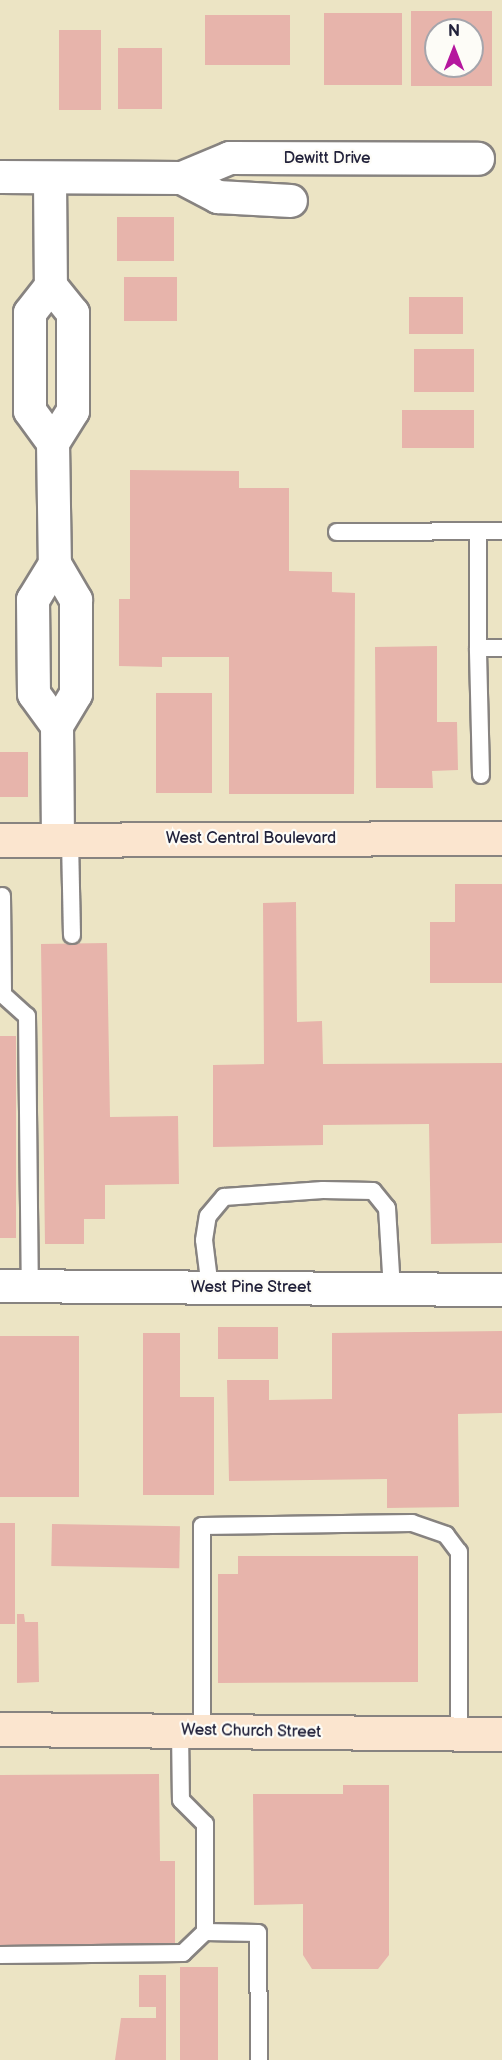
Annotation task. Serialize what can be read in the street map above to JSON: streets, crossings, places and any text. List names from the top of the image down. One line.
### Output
{"streets":{"street":["Dewitt Drive","West Central Boulevard","West Pine Street","West Church Street"]},"north":"top"}
